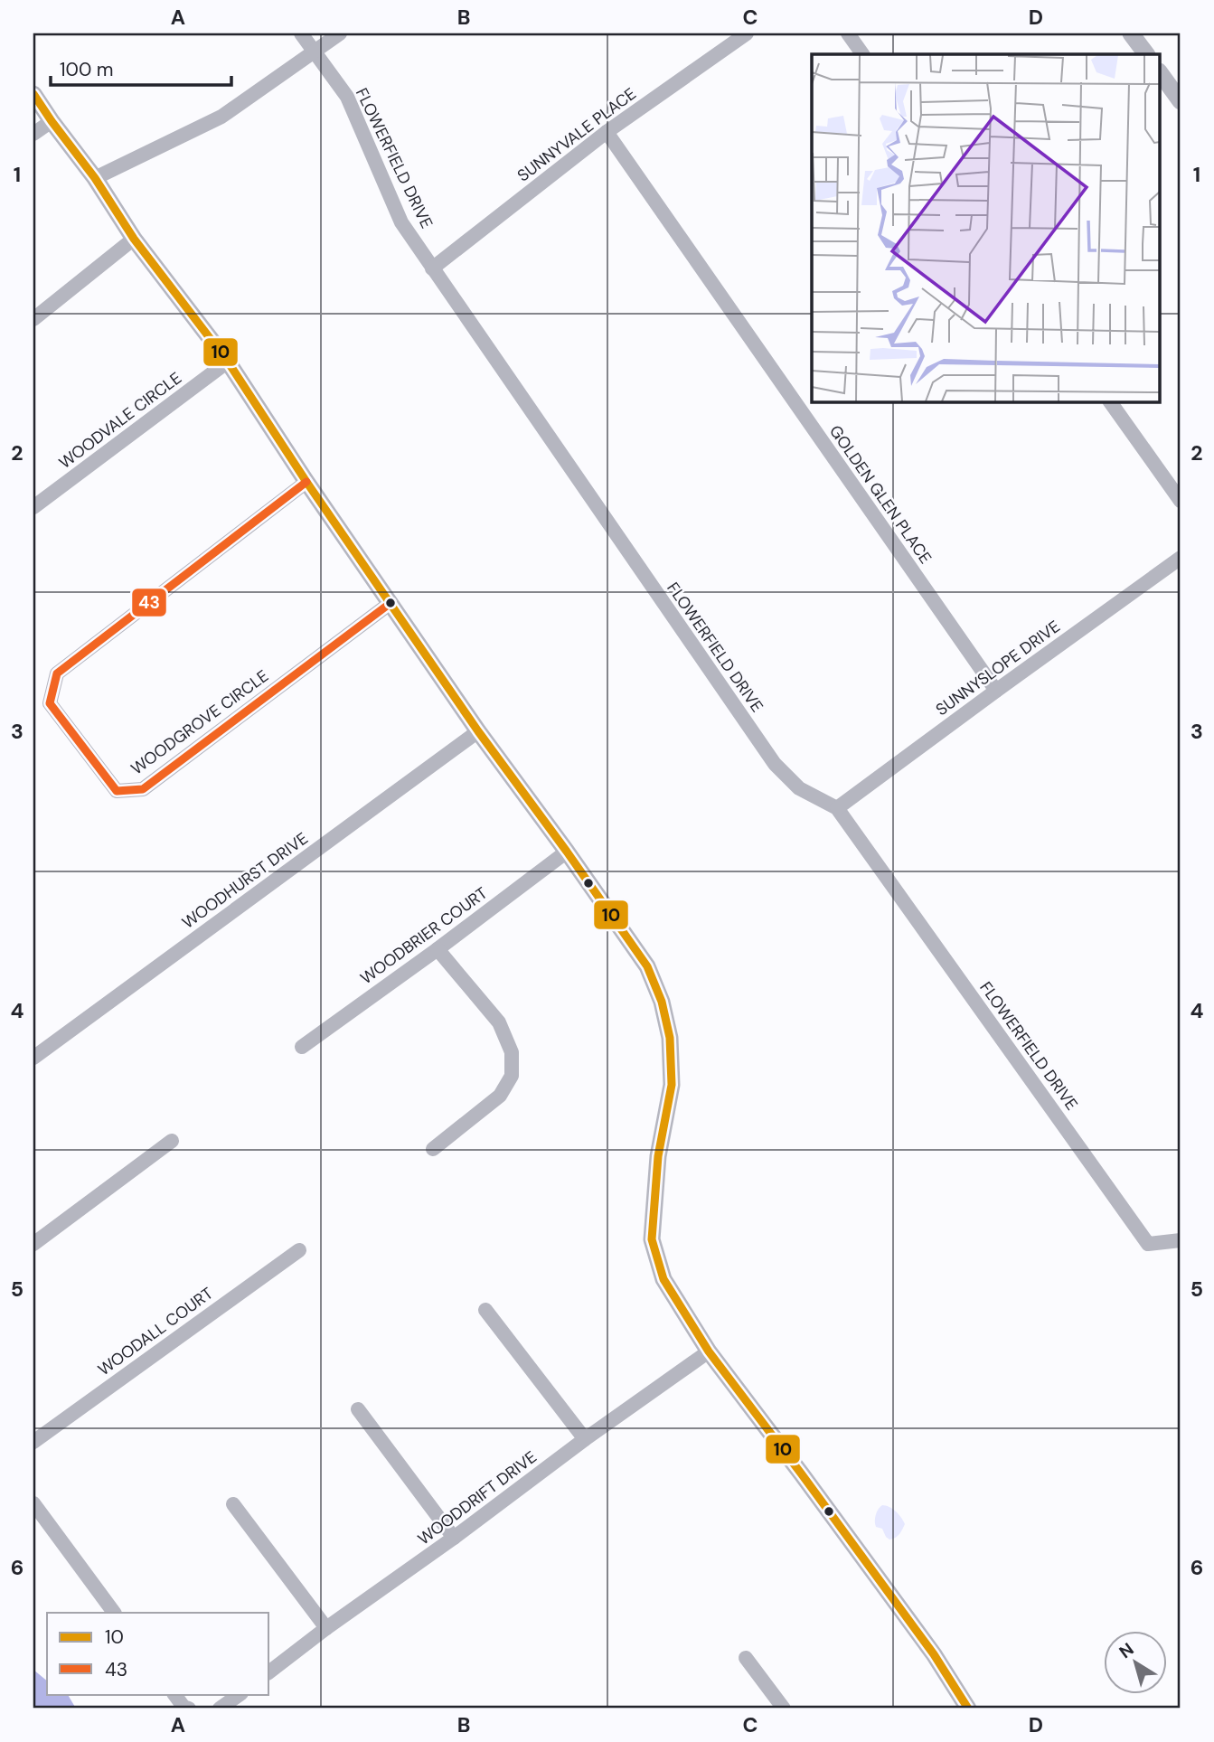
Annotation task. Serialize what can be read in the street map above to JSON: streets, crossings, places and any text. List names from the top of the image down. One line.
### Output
{"streets":{"street":["SUNNYVALE PLACE","FLOWERFIELD DRIVE","WOODVALE CIRCLE","GOLDEN GLEN PLACE","SUNNYSLOPE DRIVE","WOODGROVE CIRCLE","WOODHURST DRIVE","WOODBRIER COURT","WOODALL COURT","WOODDRIFT DRIVE"]},"crossings":[["SUNNYVALE PLACE","FLOWERFIELD DRIVE"],["SUNNYVALE PLACE","GOLDEN GLEN PLACE"],["FLOWERFIELD DRIVE","SUNNYSLOPE DRIVE"],["GOLDEN GLEN PLACE","SUNNYSLOPE DRIVE"]],"lines":["transit line 10","transit line 43"],"legend":["10","43"],"scale_bar":"100 m","north":"top left","grid":{"columns":["A","B","C","D"],"rows":["1","2","3","4","5","6"]}}
